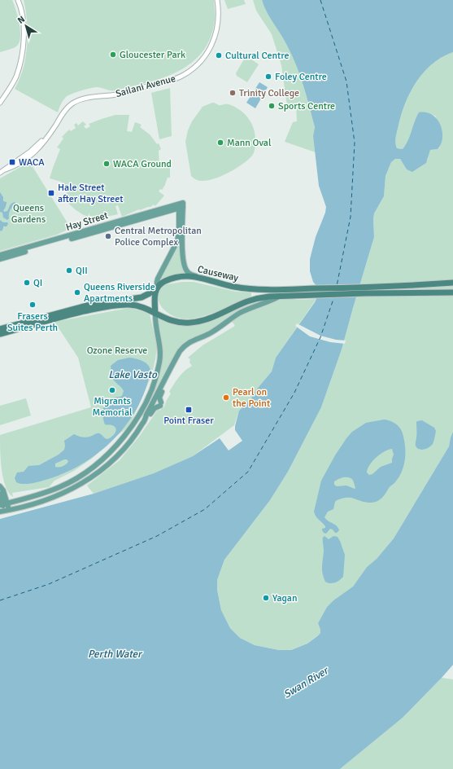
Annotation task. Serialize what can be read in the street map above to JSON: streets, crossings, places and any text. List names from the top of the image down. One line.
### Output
{"streets":{"highway":["Causeway"],"main road":["Hay Street"],"street":["Sailani Avenue"]},"water":["Lake Vasto","Perth Water","Swan River"],"parks":["Queens Gardens","Ozone Reserve"],"places":{"other":["Gloucester Park","Cultural Centre","Foley Centre","Trinity College","Sports Centre","Mann Oval","WACA Ground","Central Metropolitan Police Complex","QII","QI","Queens Riverside Apartments","Frasers Suites Perth","Migrants Memorial","Pearl on the Point","Yagan"],"transit":["WACA","Hale Street after Hay Street","Point Fraser"]},"north":"top left"}
